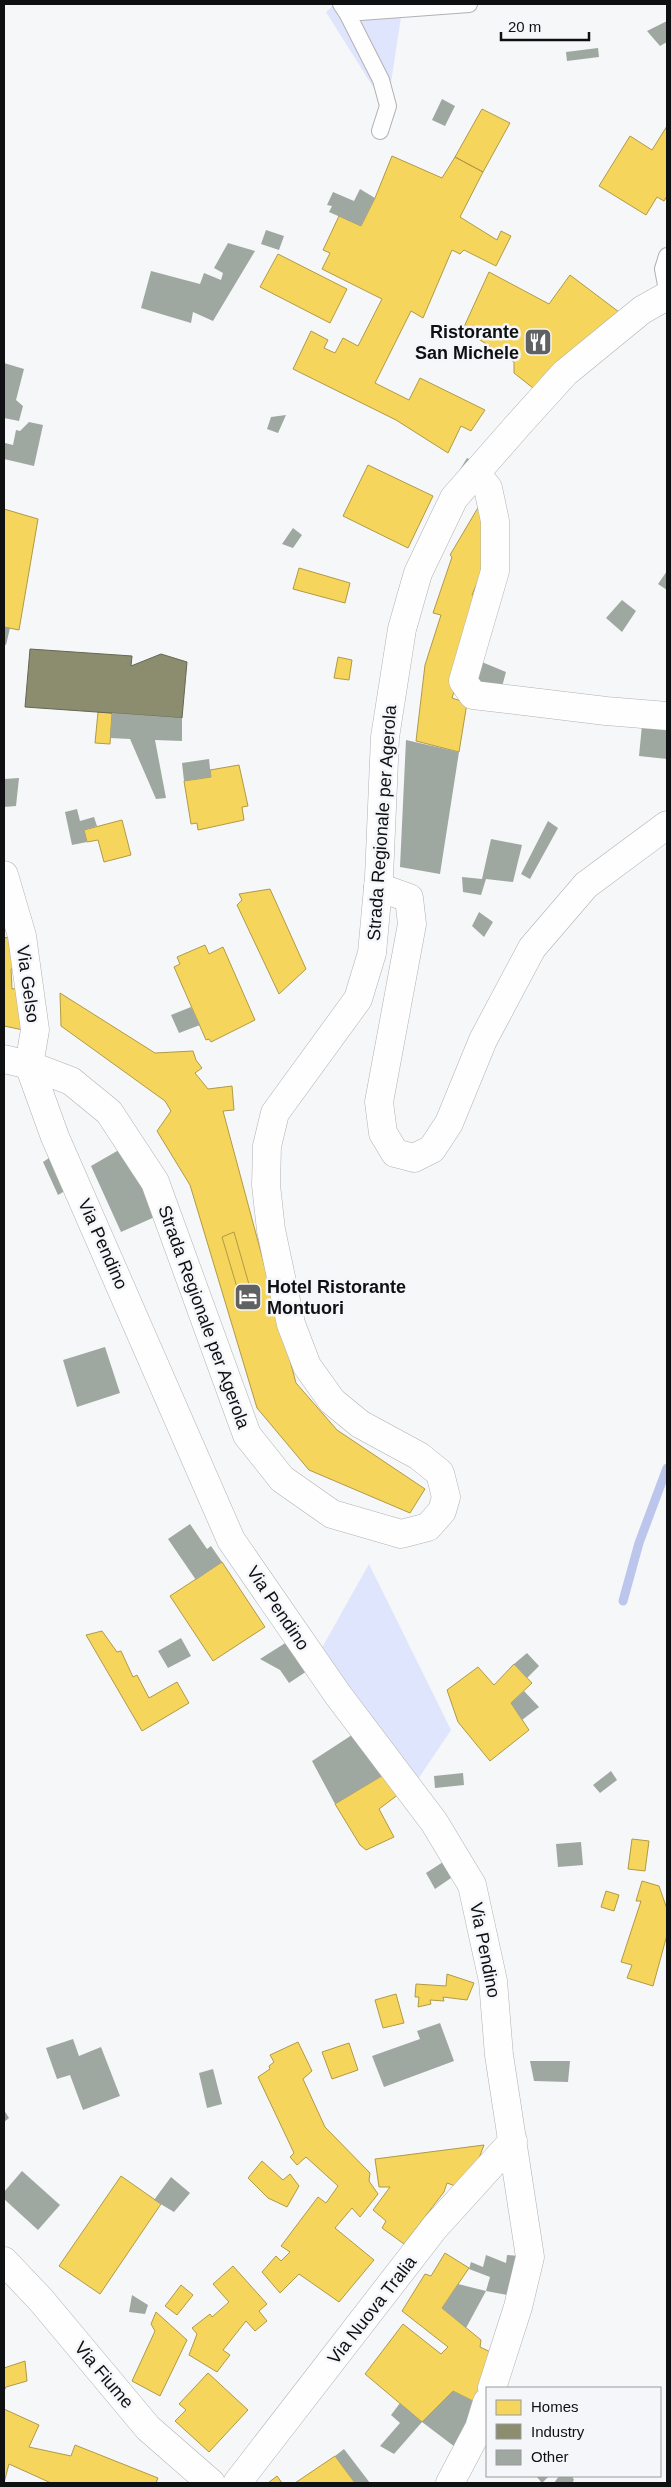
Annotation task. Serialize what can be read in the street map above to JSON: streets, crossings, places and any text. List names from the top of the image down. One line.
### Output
{"streets":{"street":["Strada Regionale per Agerola","Via Gelso","Via Pendino","Via Nuova Tralia","Via Fiume"]},"crossings":[["Strada Regionale per Agerola","Via Gelso"],["Strada Regionale per Agerola","Via Pendino"],["Via Gelso","Via Pendino"],["Via Pendino","Via Nuova Tralia"]],"places":{"restaurant":["Ristorante San Michele"],"hotel":["Hotel Ristorante Montuori"]},"legend":["Homes","Industry","Other"],"scale_bar":"20 m"}
